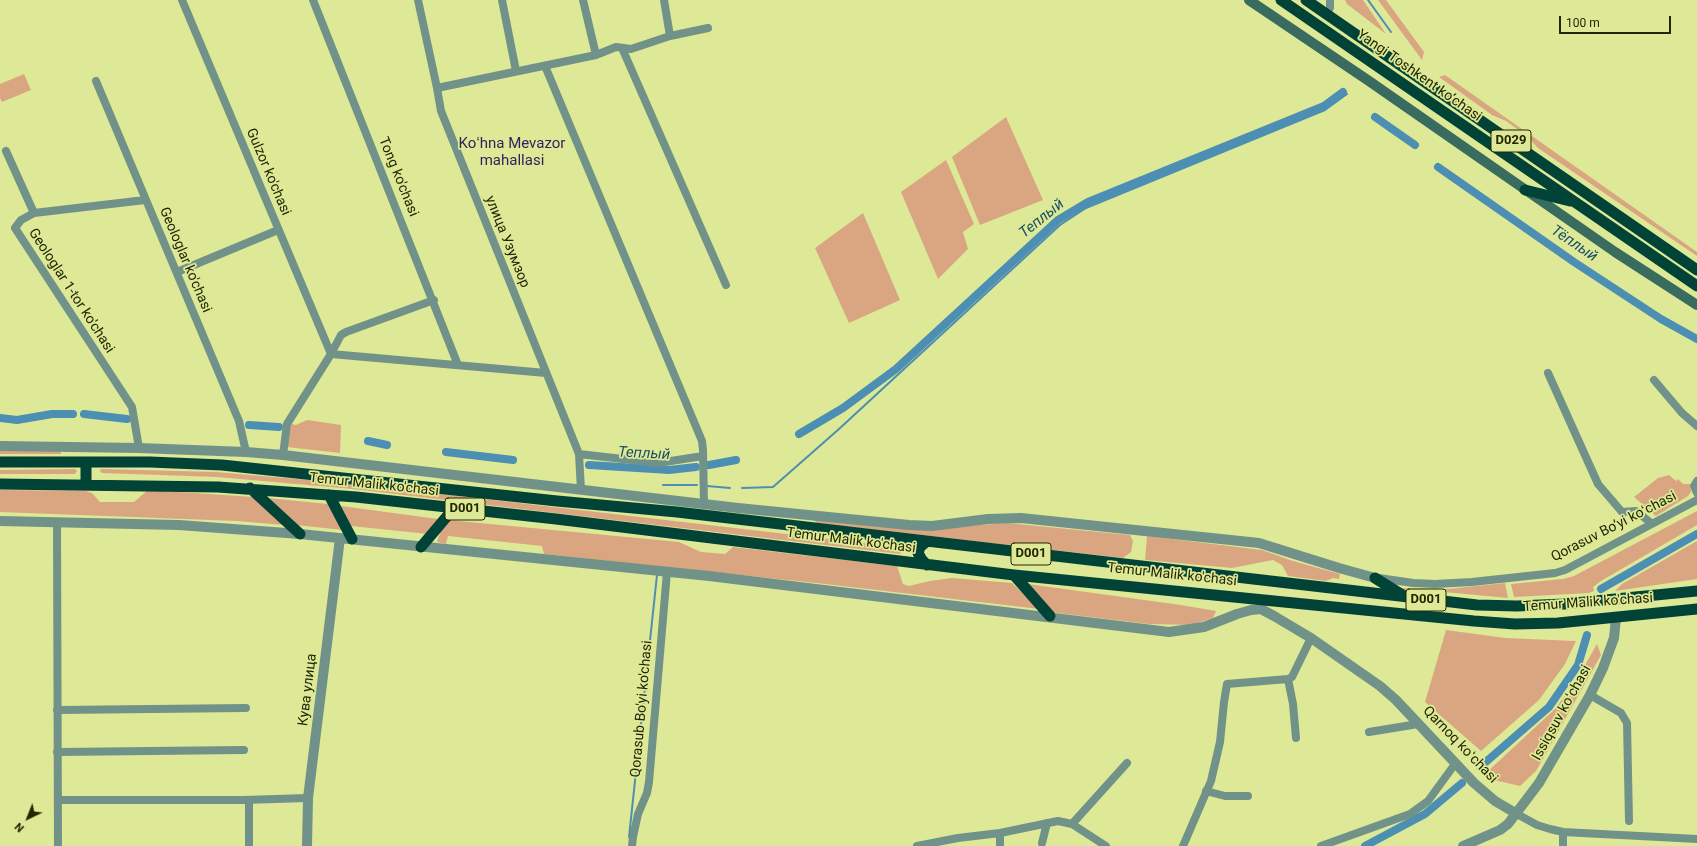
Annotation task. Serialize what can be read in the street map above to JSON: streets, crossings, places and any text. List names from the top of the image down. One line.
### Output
{"streets":{"highway":["Yangi Toshkent ko‘chasi","D029","Temur Malik ko'chasi","D001"],"street":["Gulzor ko'chasi","Tong ko'chasi","улица Узумзор","Geologlar ko'chasi","Geologlar 1-tor ko'chasi","Qorasuv Bo‘yi koʻchasi","Кува улица","Qorasub Bo'yi ko'chasi","Issiqsuv koʻchasi","Qarnoq koʻchasi"]},"crossings":[["Geologlar ko'chasi","Geologlar 1-tor ko'chasi"],["Temur Malik ko'chasi","Issiqsuv koʻchasi"],["Temur Malik ko'chasi","Qarnoq koʻchasi"],["Issiqsuv koʻchasi","Qarnoq koʻchasi"]],"districts":["Koʻhna Mevazor mahallasi"],"water":["Теплый","Тёплый"],"scale_bar":"100 m","north":"bottom left"}
